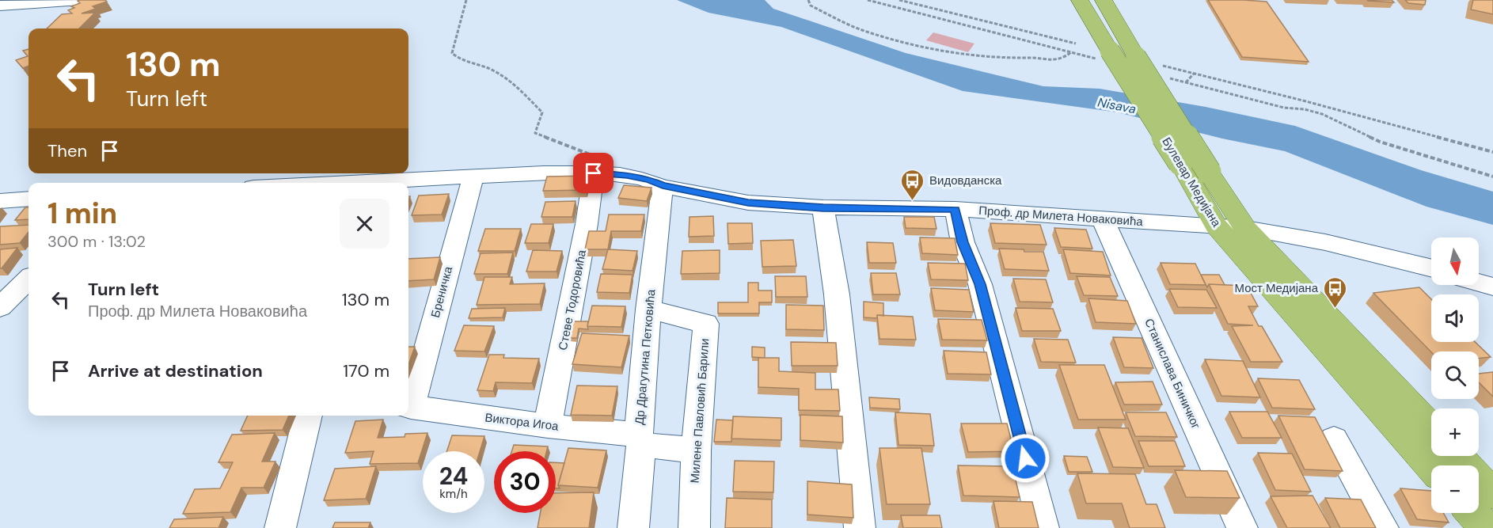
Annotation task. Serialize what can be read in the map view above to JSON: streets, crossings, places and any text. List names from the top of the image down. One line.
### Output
{"streets":{"main road":["Булевар Медијана"],"street":["Проф. др Милета Новаковића","Бреничка","Стеве Тодоровића","Др Драгутина Петковића","Станислава Биничког","Милене Павловић Барили","Виктора Игоа"]},"crossings":[["Булевар Медијана","Проф. др Милета Новаковића"],["Проф. др Милета Новаковића","Бреничка"],["Проф. др Милета Новаковића","Стеве Тодоровића"],["Проф. др Милета Новаковића","Др Драгутина Петковића"],["Проф. др Милета Новаковића","Станислава Биничког"],["Стеве Тодоровића","Виктора Игоа"],["Др Драгутина Петковића","Милене Павловић Барили"],["Др Драгутина Петковића","Виктора Игоа"],["Милене Павловић Барили","Виктора Игоа"]],"water":["Nisava"],"places":{"bus stop":["Видовданска","Мост Медијана"]},"north":"bottom","page":{"turn":["130 m","Turn left"],"then":"Then","heading":["1 min","300 m · 13:02"],"map_buttons":["+","−"],"list":[{"name":"Turn left","note":"Проф. др Милета Новаковића","value":"130 m"},{"name":"Arrive at destination","value":"170 m"}],"speed":"24 km/h","limit":"30"}}
